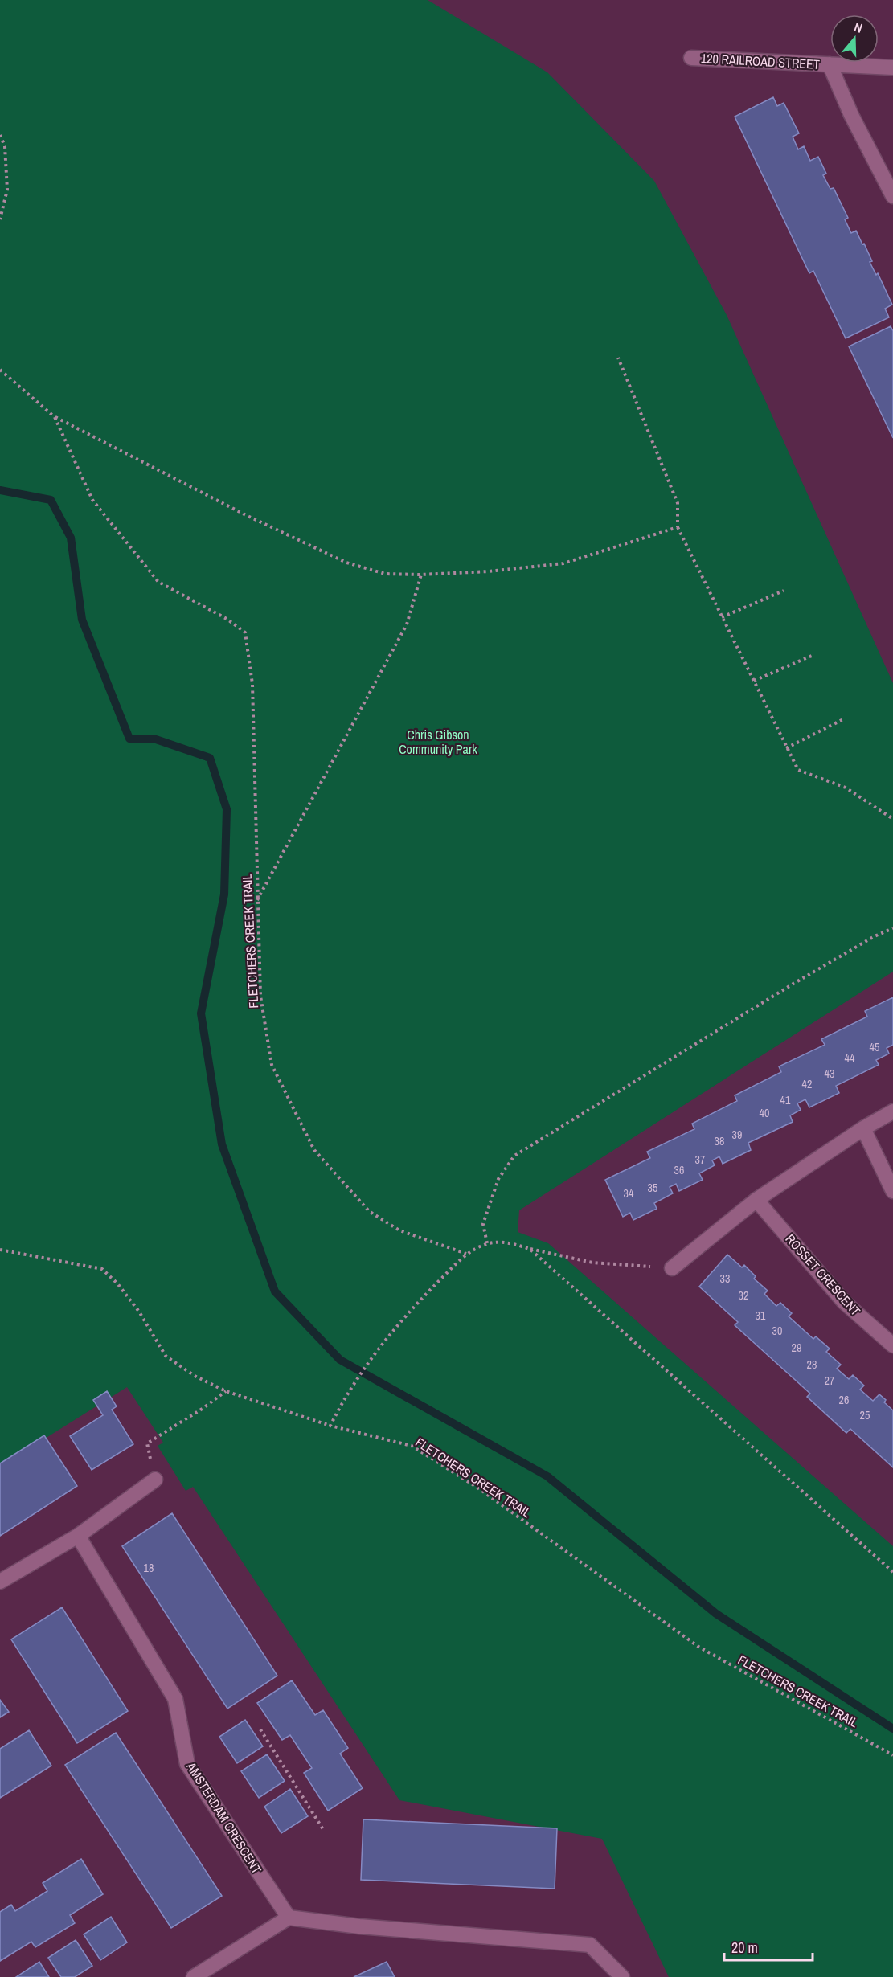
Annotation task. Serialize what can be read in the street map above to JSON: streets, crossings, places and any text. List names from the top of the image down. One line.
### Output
{"streets":{"lane":["120 RAILROAD STREET","ROSSET CRESCENT","AMSTERDAM CRESCENT"],"path":["FLETCHERS CREEK TRAIL"]},"parks":["Chris Gibson Community Park"],"house_numbers":["45","44","43","42","41","40","39","38","37","36","35","34","33","32","31","30","29","28","27","26","25","18"],"scale_bar":"20 m","north":"top"}
